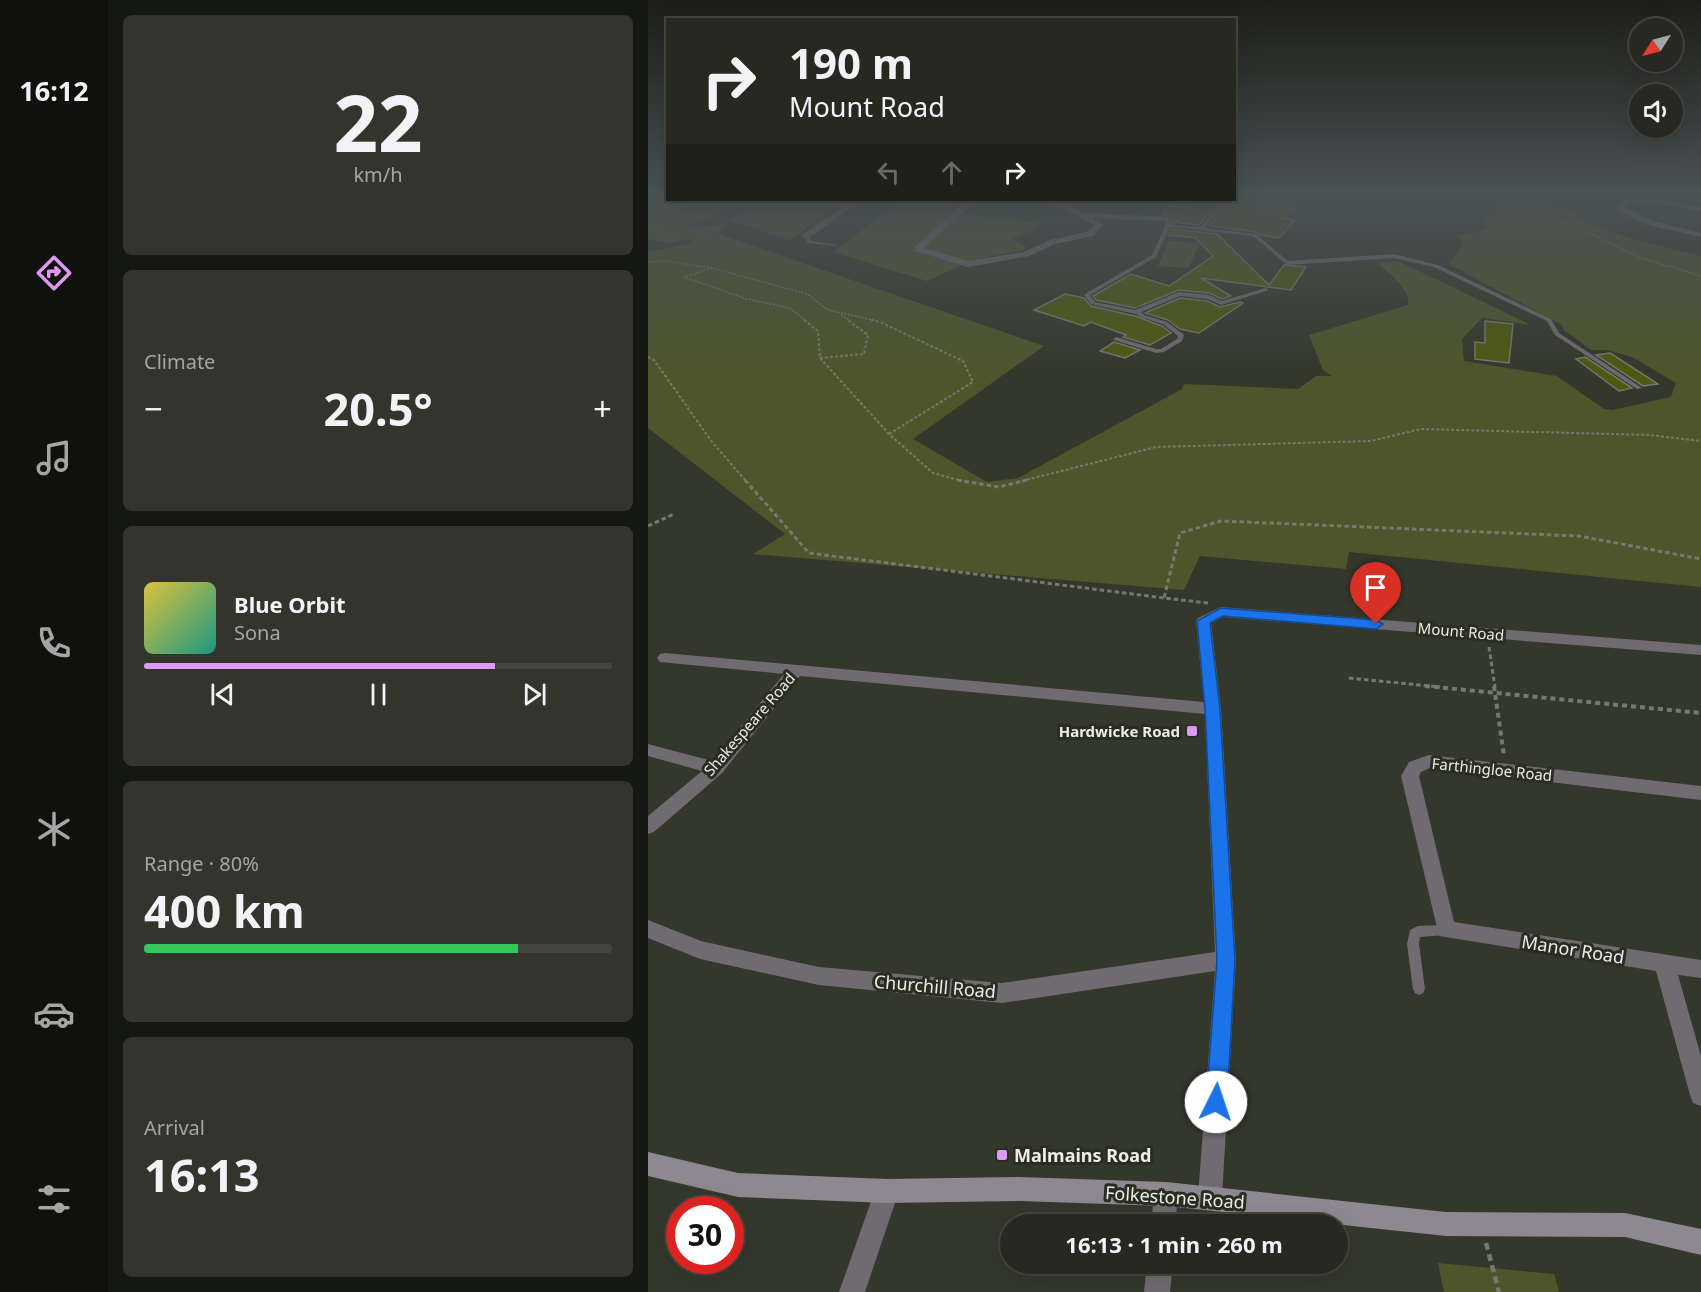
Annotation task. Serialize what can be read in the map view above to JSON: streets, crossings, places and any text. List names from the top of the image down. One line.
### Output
{"streets":{"main road":["Folkestone Road"],"street":["Mount Road","Shakespeare Road","Farthingloe Road","Manor Road","Churchill Road"]},"crossings":[["Farthingloe Road","Manor Road"]],"places":{"transit":["Hardwicke Road","Malmains Road"]},"north":"bottom left","page":{"tabs":"16:12","tile":[["22","km/h"],"Climate",["Range · 80%","400 km"],["Arrival","16:13"]],"turn":["190 m","Mount Road"],"heat":["−","20.5°","+"],"song":["Blue Orbit","Sona"],"limit":"30","trip":"16:13 · 1 min · 260 m"}}
